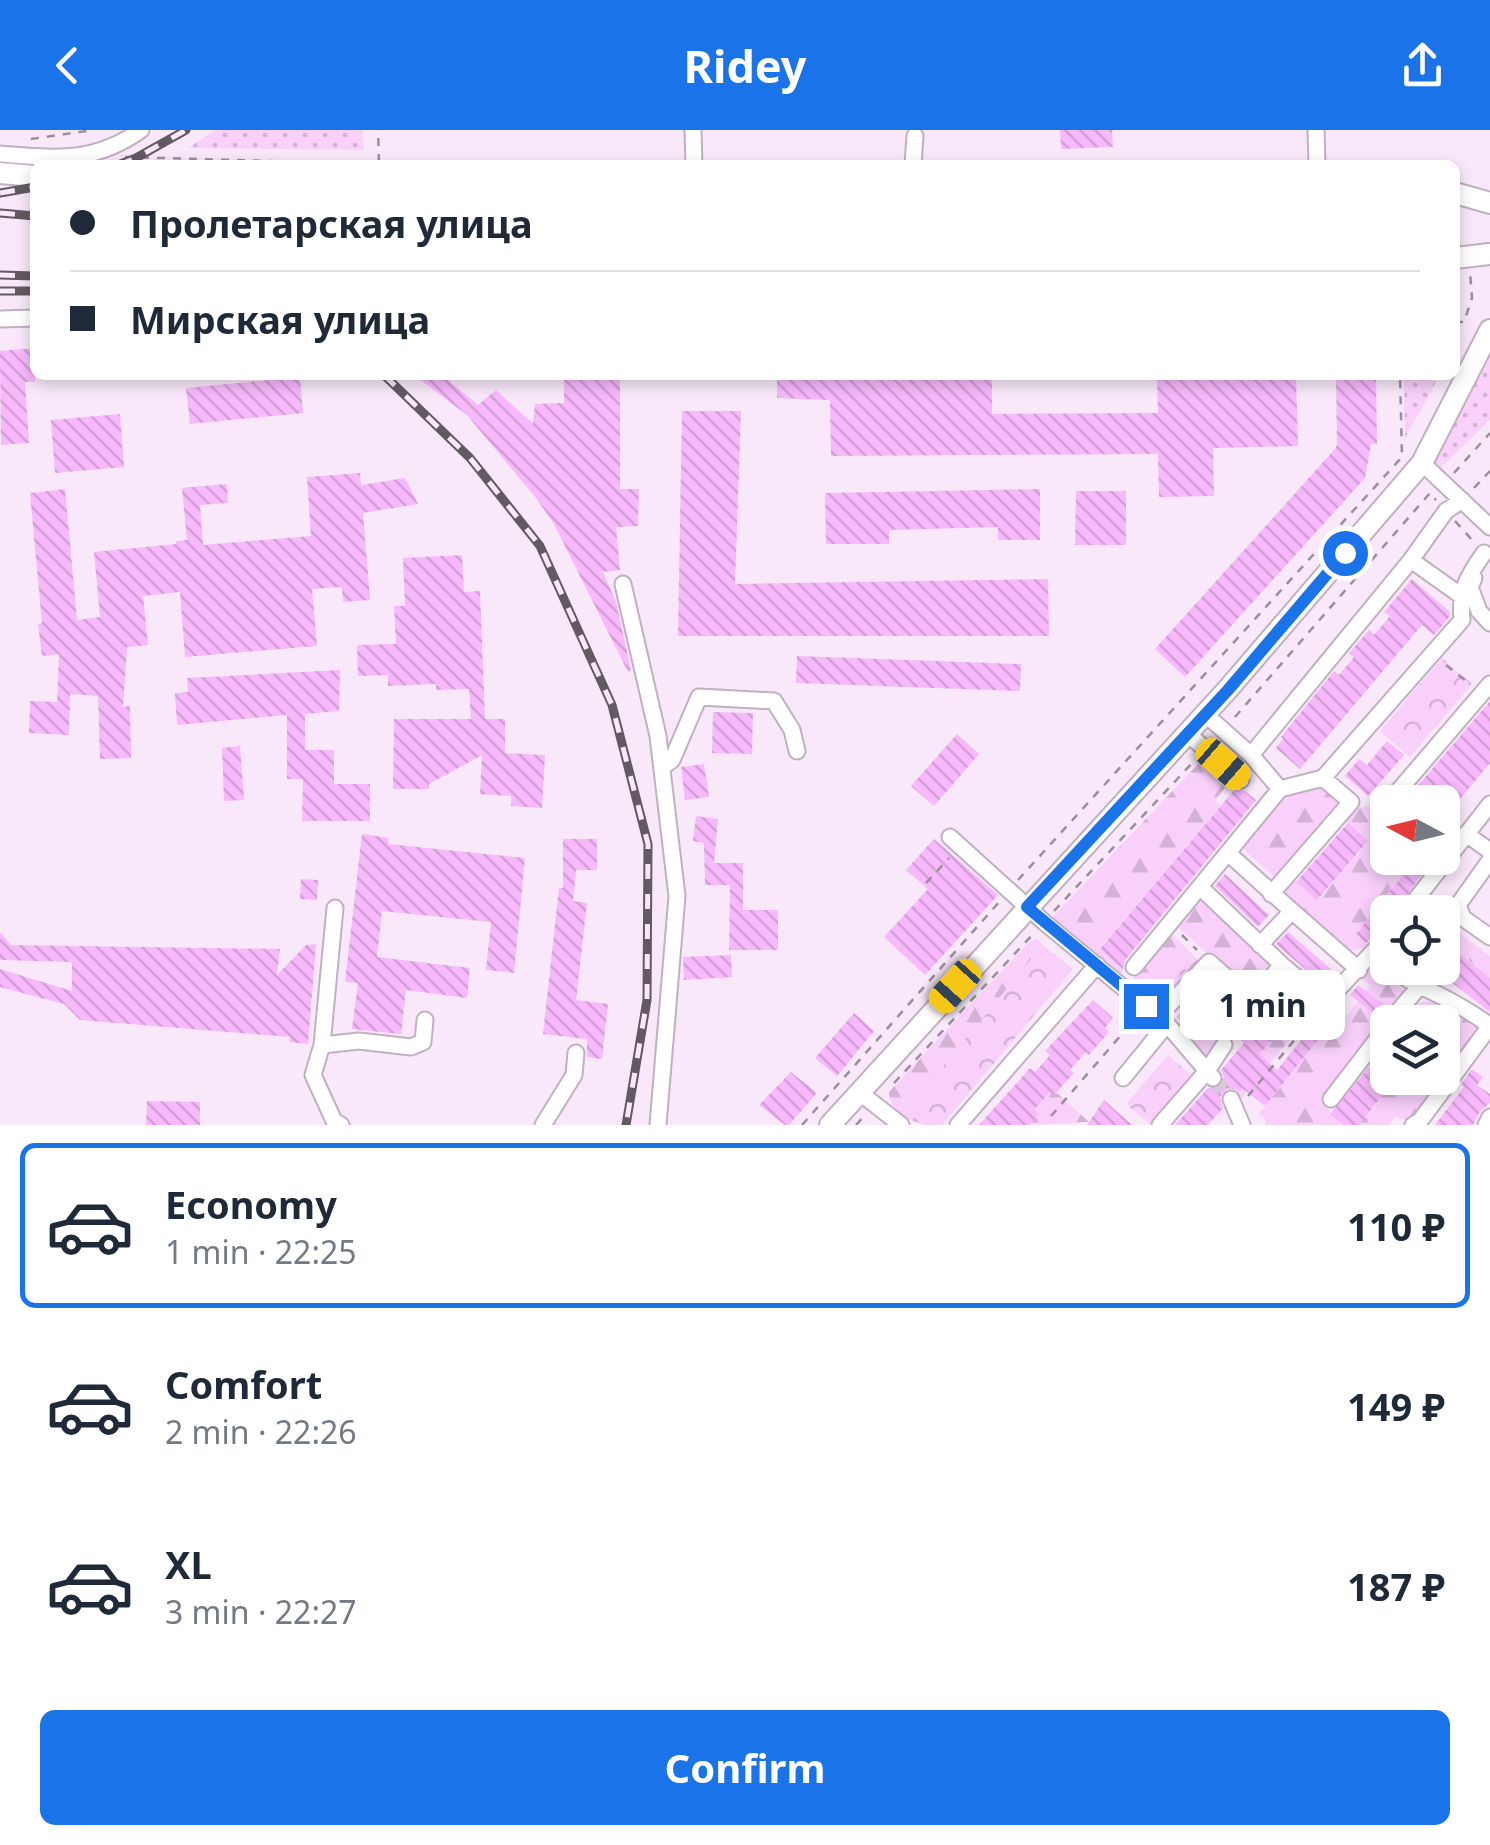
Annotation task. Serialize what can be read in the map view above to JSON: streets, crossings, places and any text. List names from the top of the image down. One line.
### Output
{"north":"left","page":{"header":"Ridey","banner":["Пролетарская улица","Мирская улица"],"bubble":"1 min","list":[{"name":"Economy","note":"1 min · 22:25","value":"110 ₽"},{"name":"Comfort","note":"2 min · 22:26","value":"149 ₽"},{"name":"XL","note":"3 min · 22:27","value":"187 ₽"}],"buttons":"Confirm"}}
